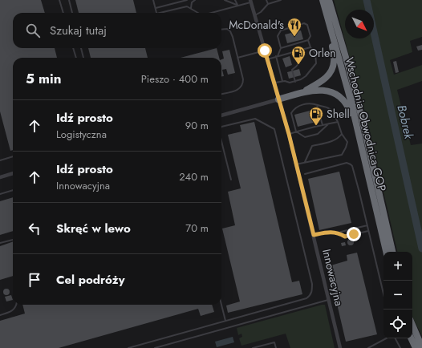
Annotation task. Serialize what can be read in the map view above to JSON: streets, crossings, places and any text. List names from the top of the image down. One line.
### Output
{"streets":{"highway":["Wschodnia Obwodnica GOP"],"street":["Innowacyjna"]},"water":["Bobrek"],"places":{"restaurant":["McDonald's"],"fuel station":["Orlen","Shell"]},"north":"bottom right","page":{"search":"Szukaj tutaj","heading":["5 min","Pieszo · 400 m"],"list":[["Idź prosto","Logistyczna","90 m"],["Idź prosto","Innowacyjna","240 m"],["Skręć w lewo","70 m"],"Cel podróży"],"map_buttons":["+","−"]}}
